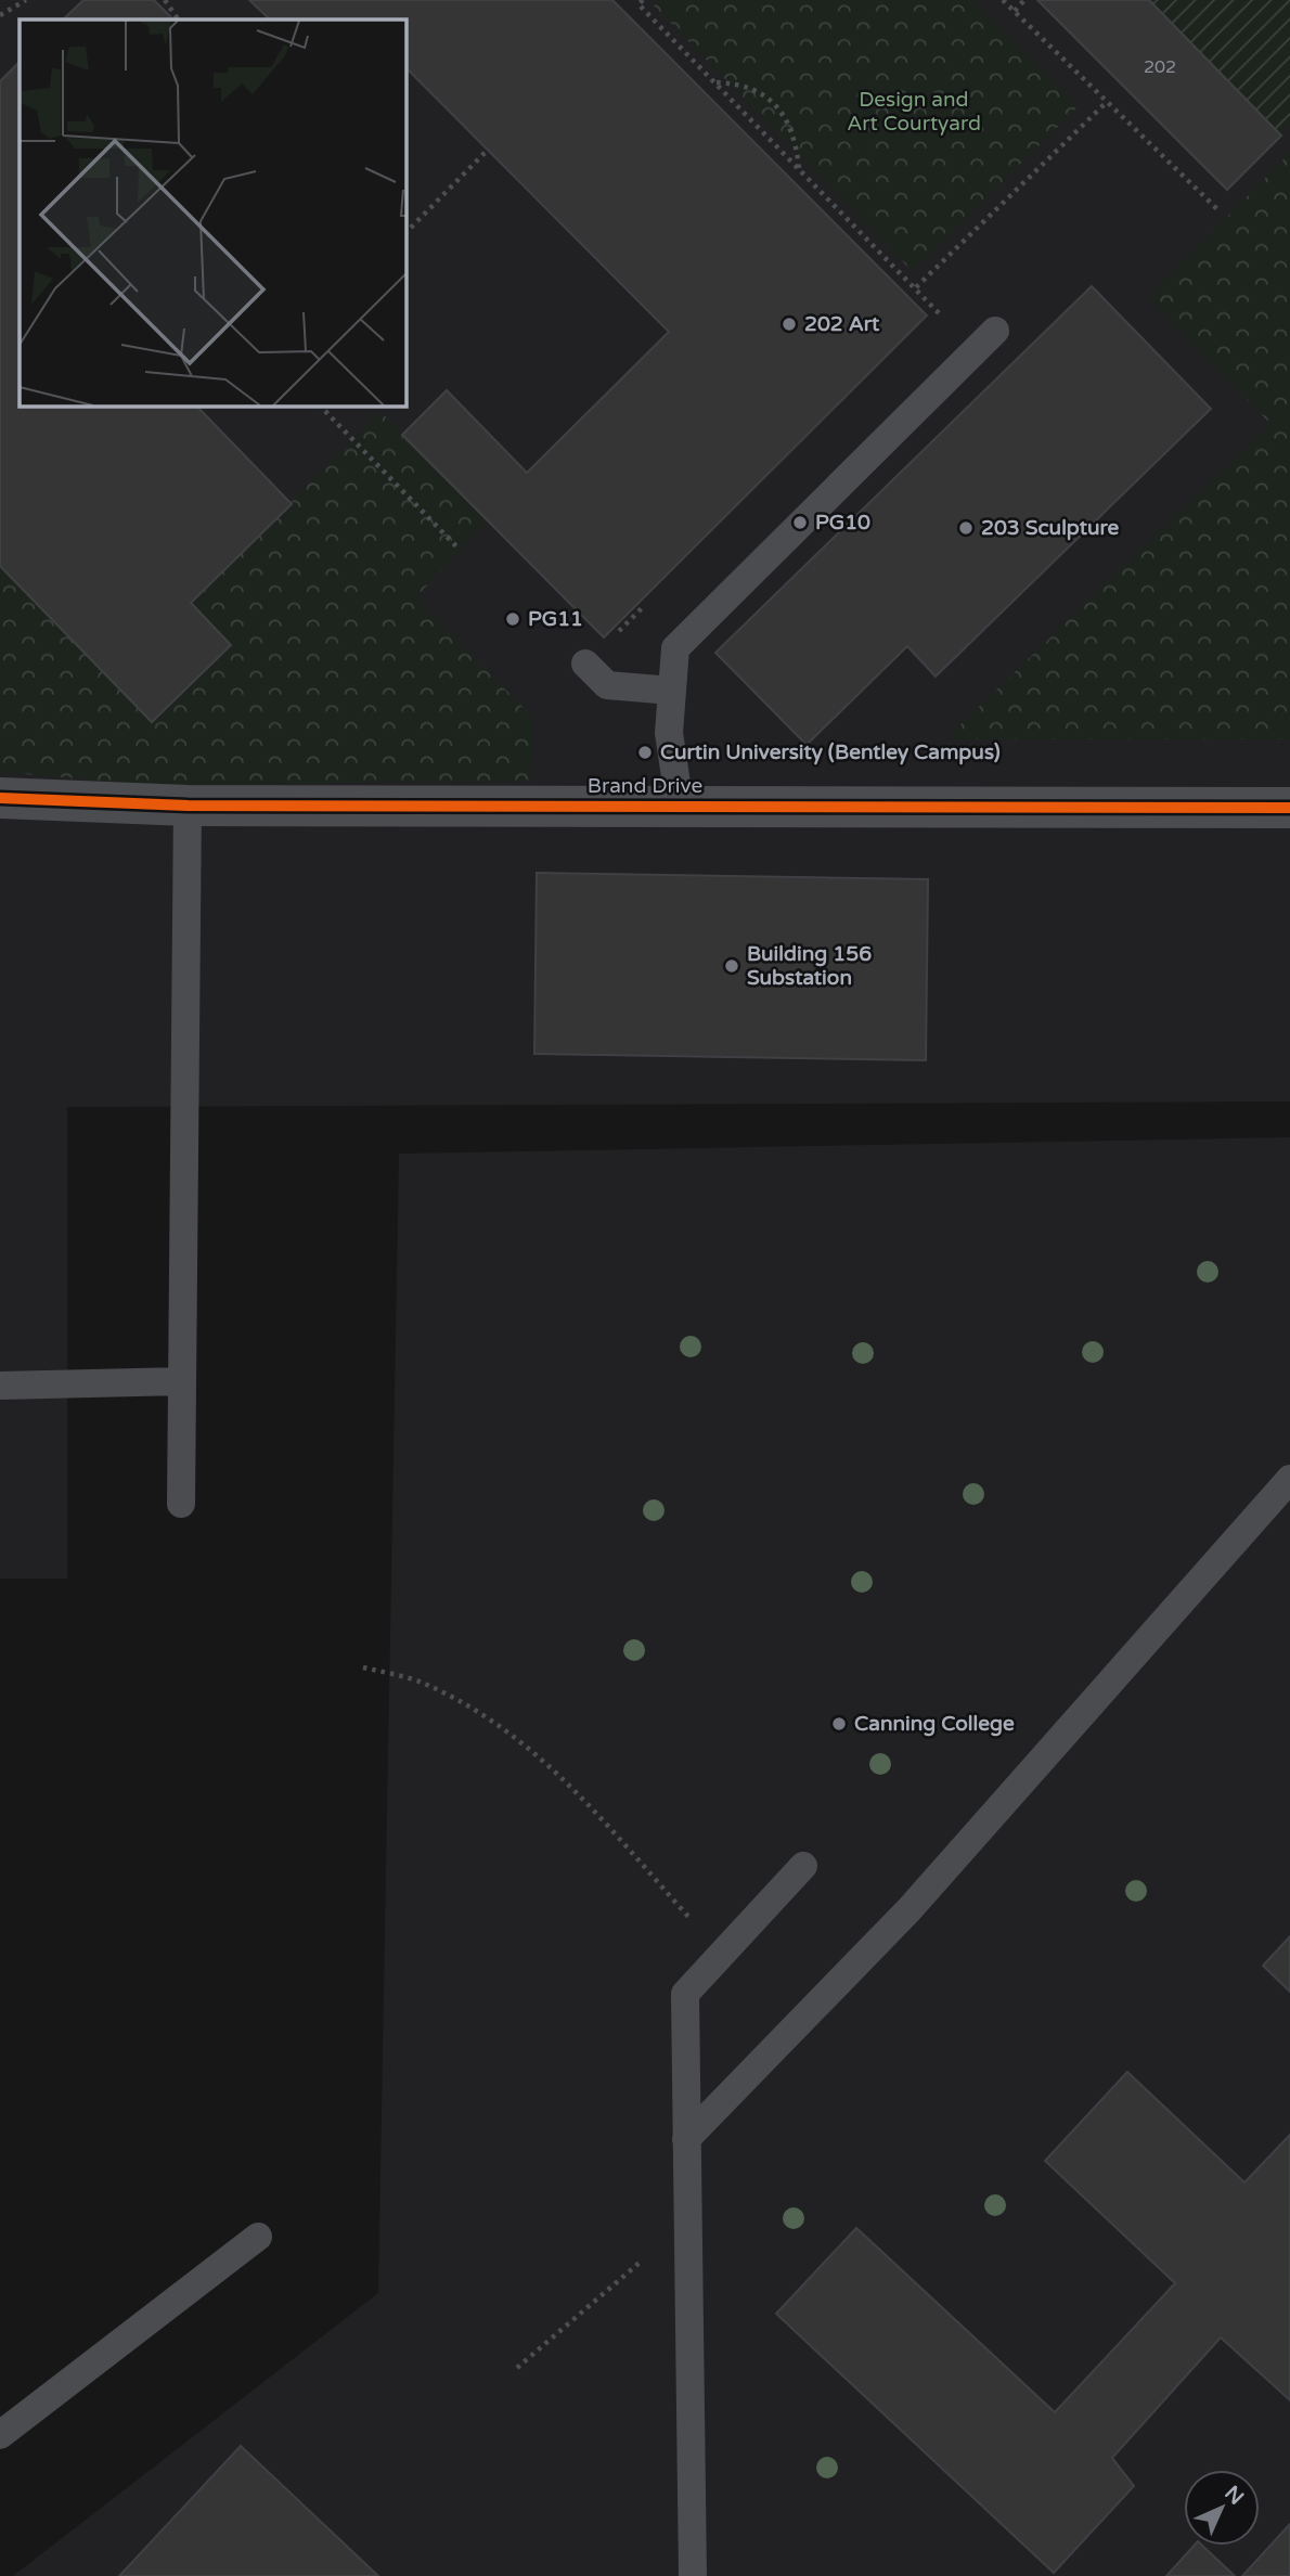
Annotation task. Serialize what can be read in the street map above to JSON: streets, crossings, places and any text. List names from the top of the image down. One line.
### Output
{"streets":{"street":["Brand Drive"]},"parks":["Design and Art Courtyard"],"places":["202 Art","PG10","203 Sculpture","PG11","Curtin University (Bentley Campus)","Building 156 Substation","Canning College"],"house_numbers":["202"],"north":"top right"}
